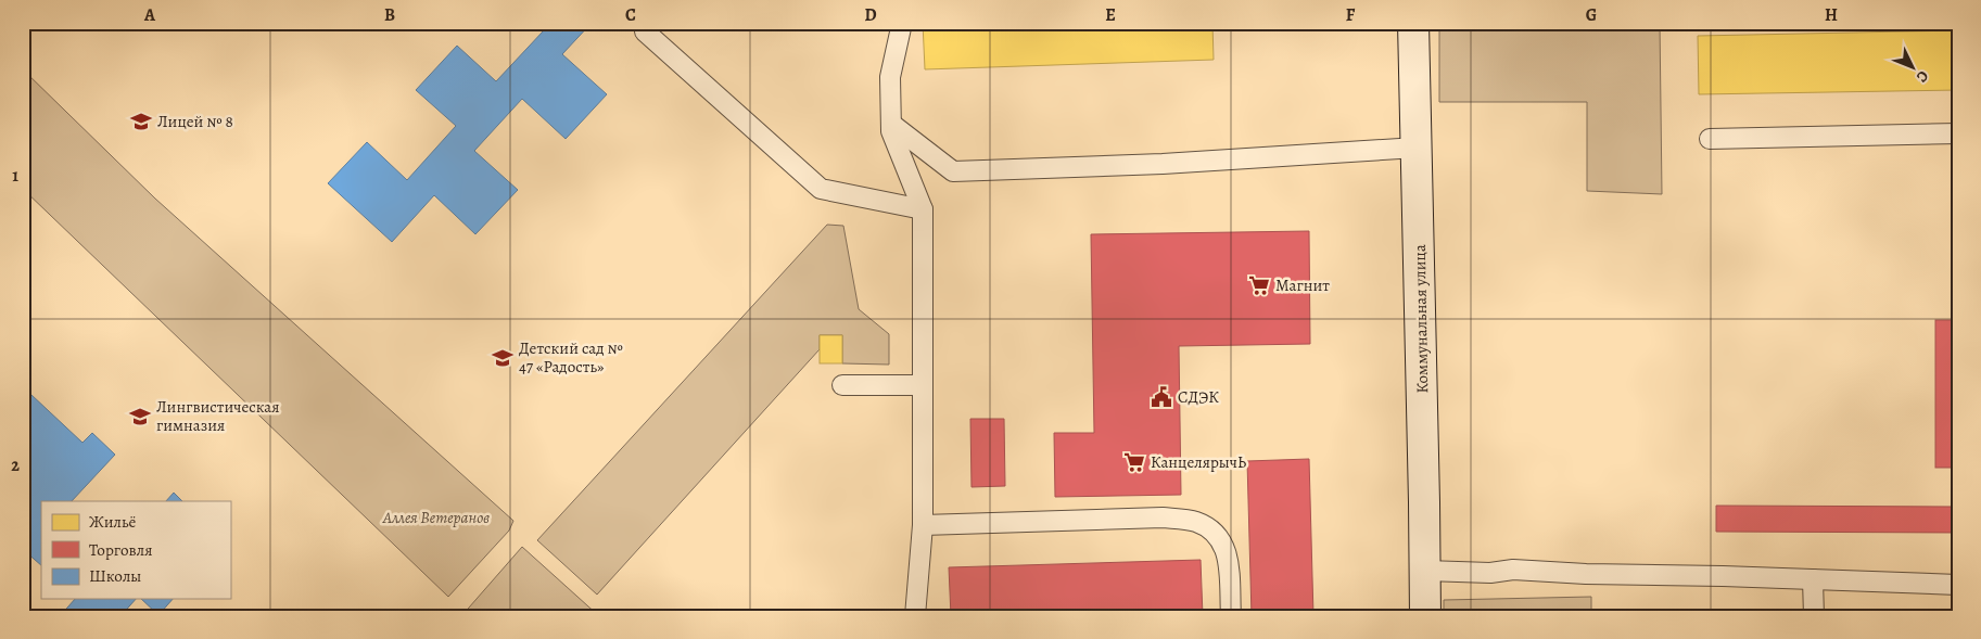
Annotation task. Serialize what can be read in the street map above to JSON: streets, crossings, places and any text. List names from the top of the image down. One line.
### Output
{"streets":{"main road":["Коммунальная улица"]},"parks":["Аллея Ветеранов"],"places":{"school or university":["Лицей № 8","Детский сад № 47 «Радость»","Лингвистическая гимназия"],"supermarket":["Магнит","КанцелярычЬ"],"public building":["СДЭК"]},"legend":["Жильё","Торговля","Школы"],"north":"bottom right","grid":{"columns":["A","B","C","D","E","F","G","H"],"rows":["1","2"]}}
